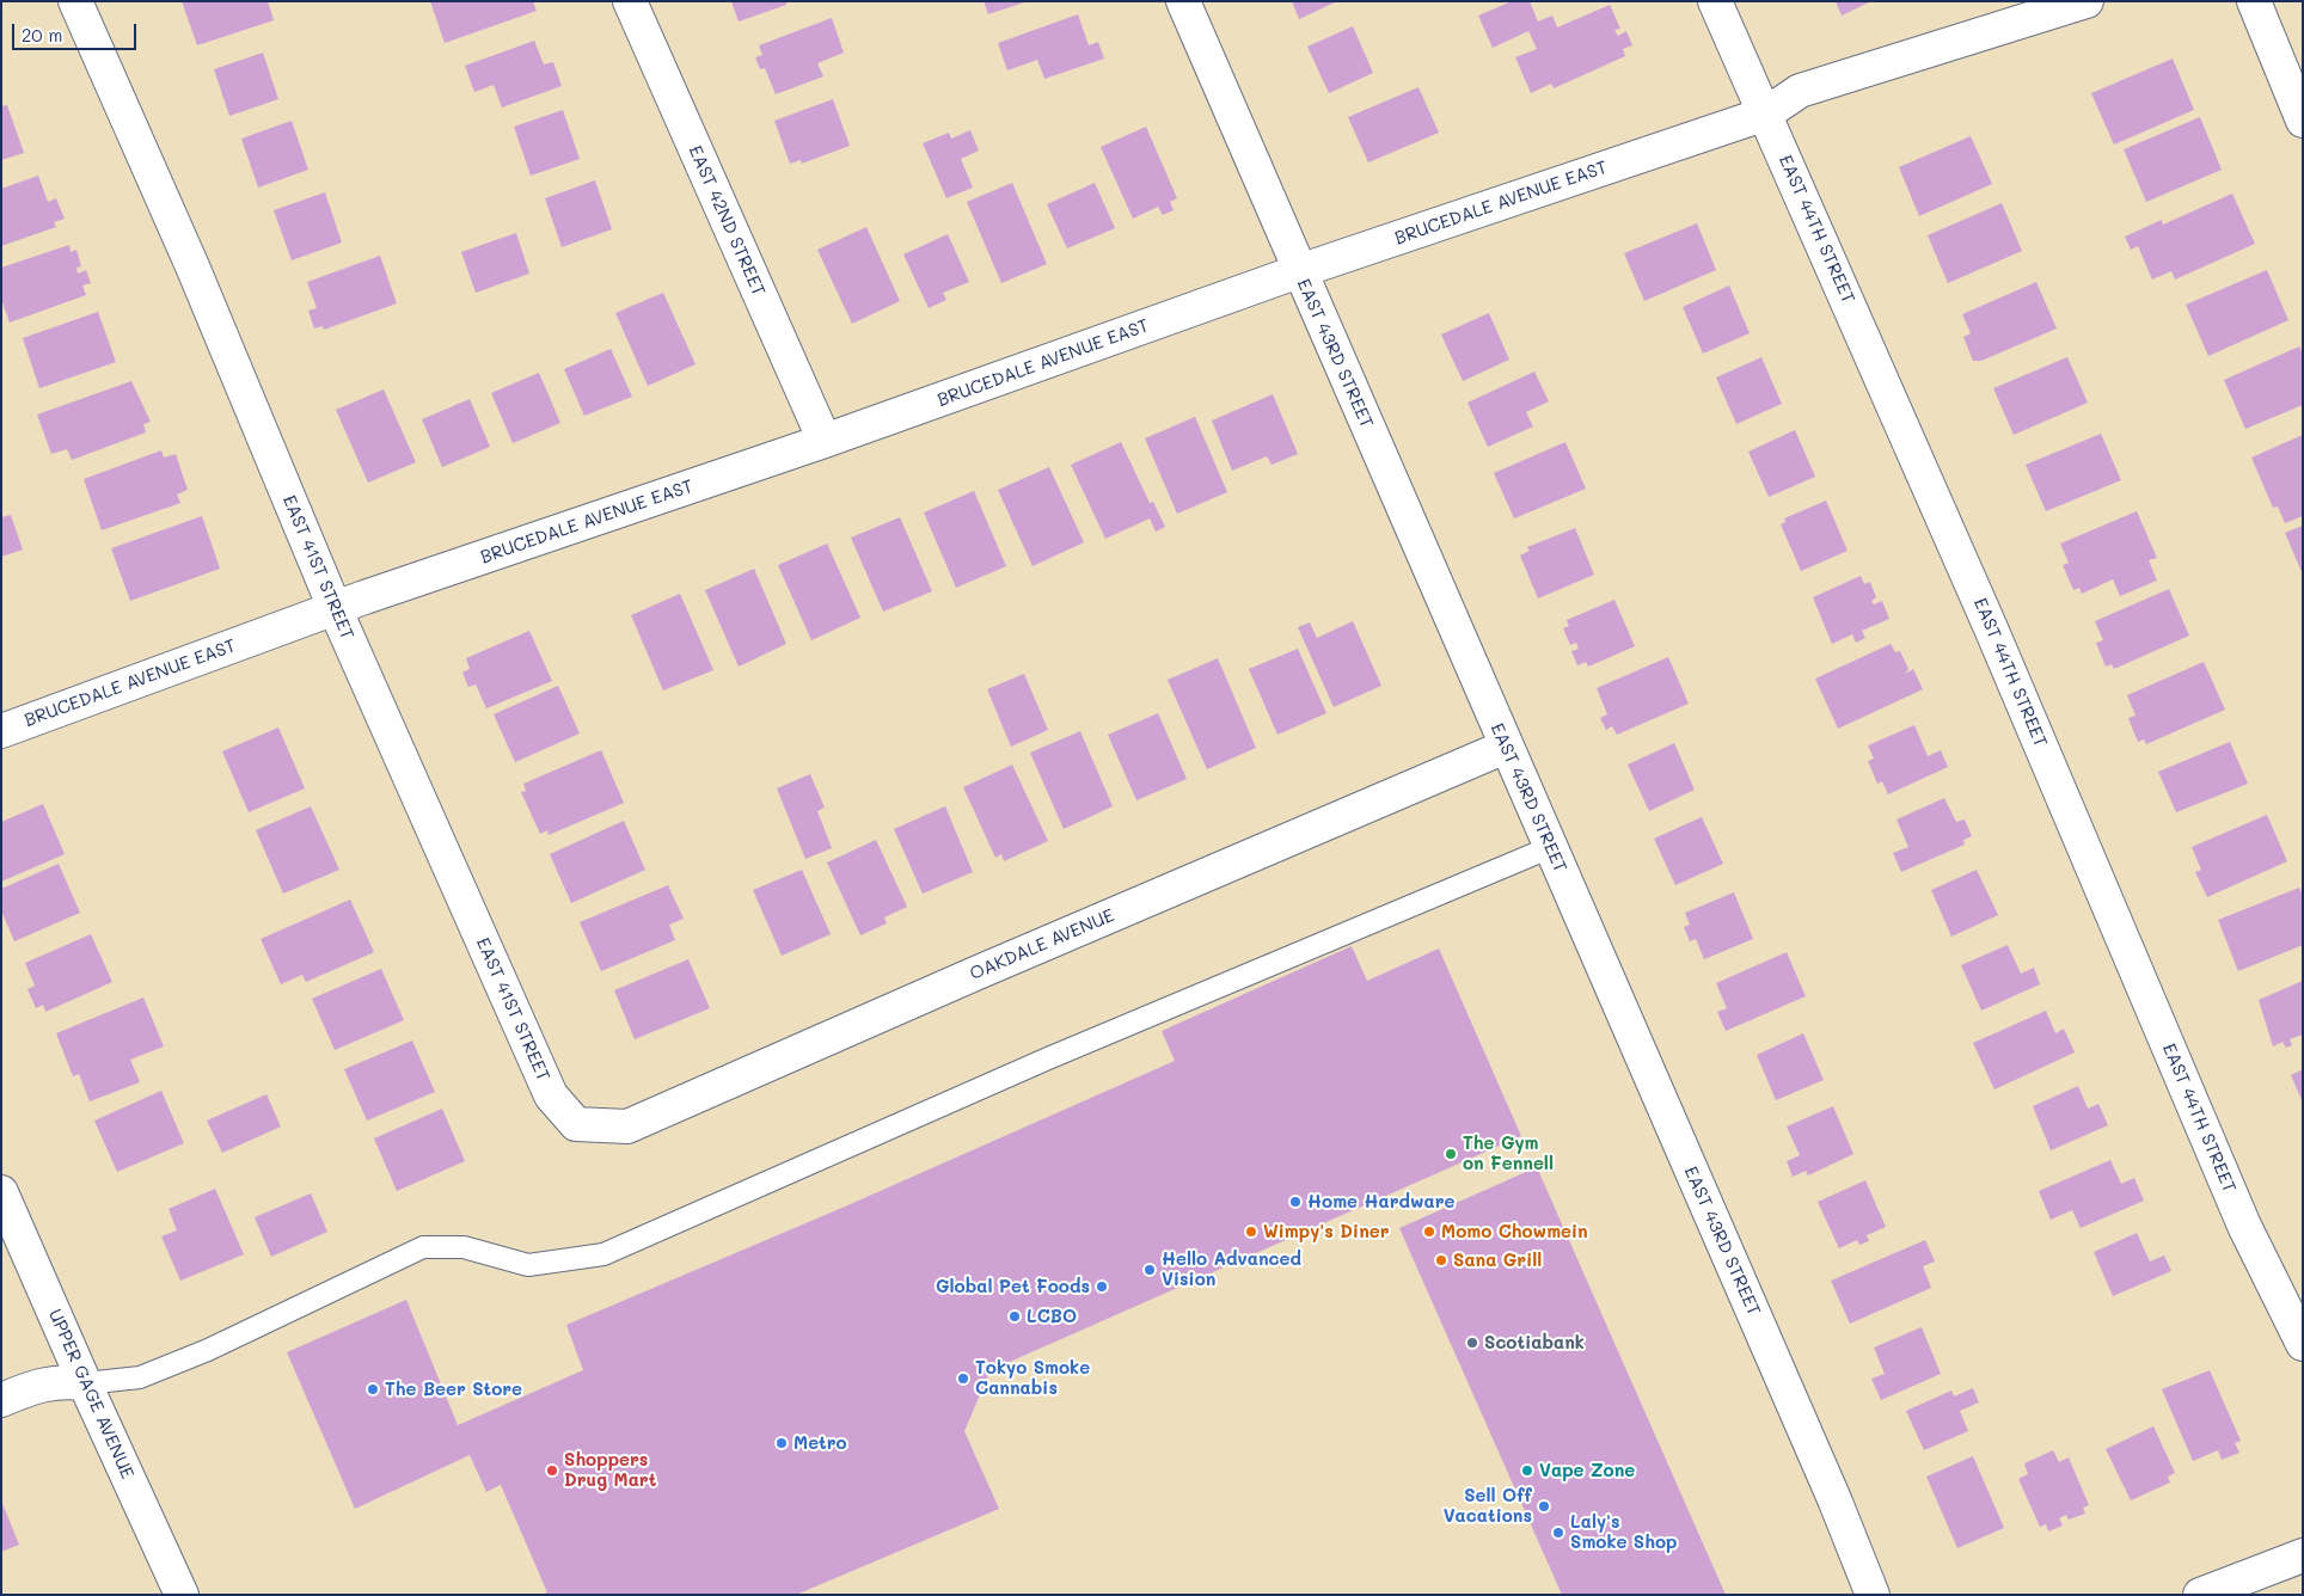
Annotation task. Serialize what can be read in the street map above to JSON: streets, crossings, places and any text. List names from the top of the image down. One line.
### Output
{"streets":{"street":["BRUCEDALE AVENUE EAST","EAST 42ND STREET","EAST 44TH STREET","EAST 43RD STREET","EAST 41ST STREET","OAKDALE AVENUE","UPPER GAGE AVENUE"]},"crossings":[["BRUCEDALE AVENUE EAST","EAST 42ND STREET"],["BRUCEDALE AVENUE EAST","EAST 44TH STREET"],["BRUCEDALE AVENUE EAST","EAST 43RD STREET"],["BRUCEDALE AVENUE EAST","EAST 41ST STREET"],["EAST 43RD STREET","OAKDALE AVENUE"],["EAST 41ST STREET","OAKDALE AVENUE"]],"places":["The Gym on Fennell","Home Hardware","Wimpy's Diner","Momo Chowmein","Sana Grill","Hello Advanced Vision","Global Pet Foods","LCBO","Scotiabank","Tokyo Smoke Cannabis","The Beer Store","Metro","Shoppers Drug Mart","Vape Zone","Sell Off Vacations","Laly's Smoke Shop"],"scale_bar":"20 m"}
